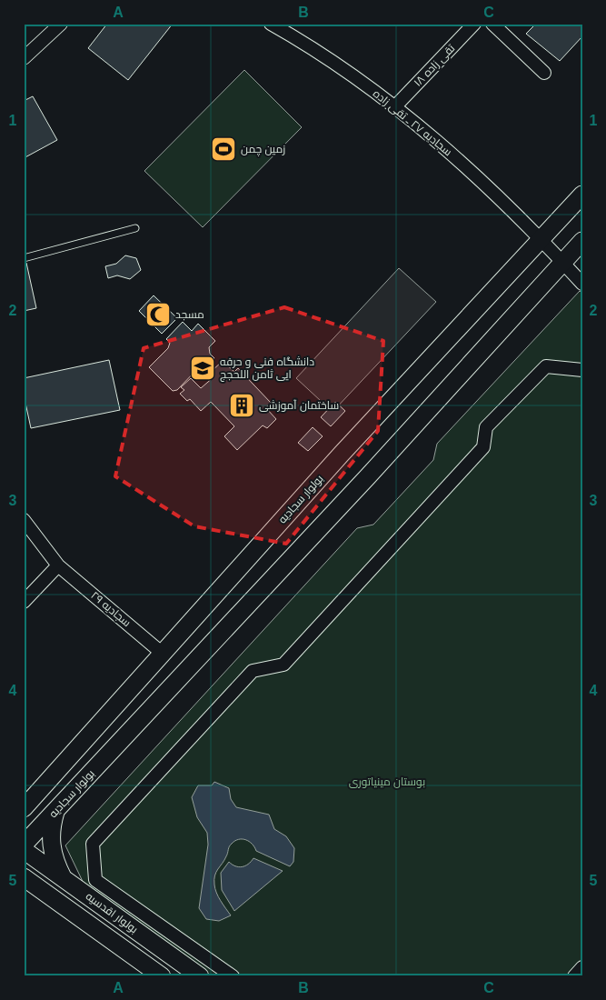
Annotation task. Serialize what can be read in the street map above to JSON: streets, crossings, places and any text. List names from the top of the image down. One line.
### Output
{"streets":{"main road":["بولوار سجادیه","بولوار اقدسیه"],"street":["تقی زاده ۱۸","سجادیه ۲۷ ـ تقی زاده","سجادیه ۲۹"]},"crossings":[["تقی زاده ۱۸","سجادیه ۲۷ ـ تقی زاده"],["سجادیه ۲۷ ـ تقی زاده","بولوار سجادیه"],["بولوار سجادیه","سجادیه ۲۹"]],"parks":["بوستان مینیاتوری"],"places":{"sports":["زمین چمن"],"mosque":["مسجد"],"school or university":["دانشگاه فنی و حرفه ایی ثامن اللحجج"],"building":["ساختمان آموزشی"]},"grid":{"columns":["A","B","C"],"rows":["1","2","3","4","5"]}}
